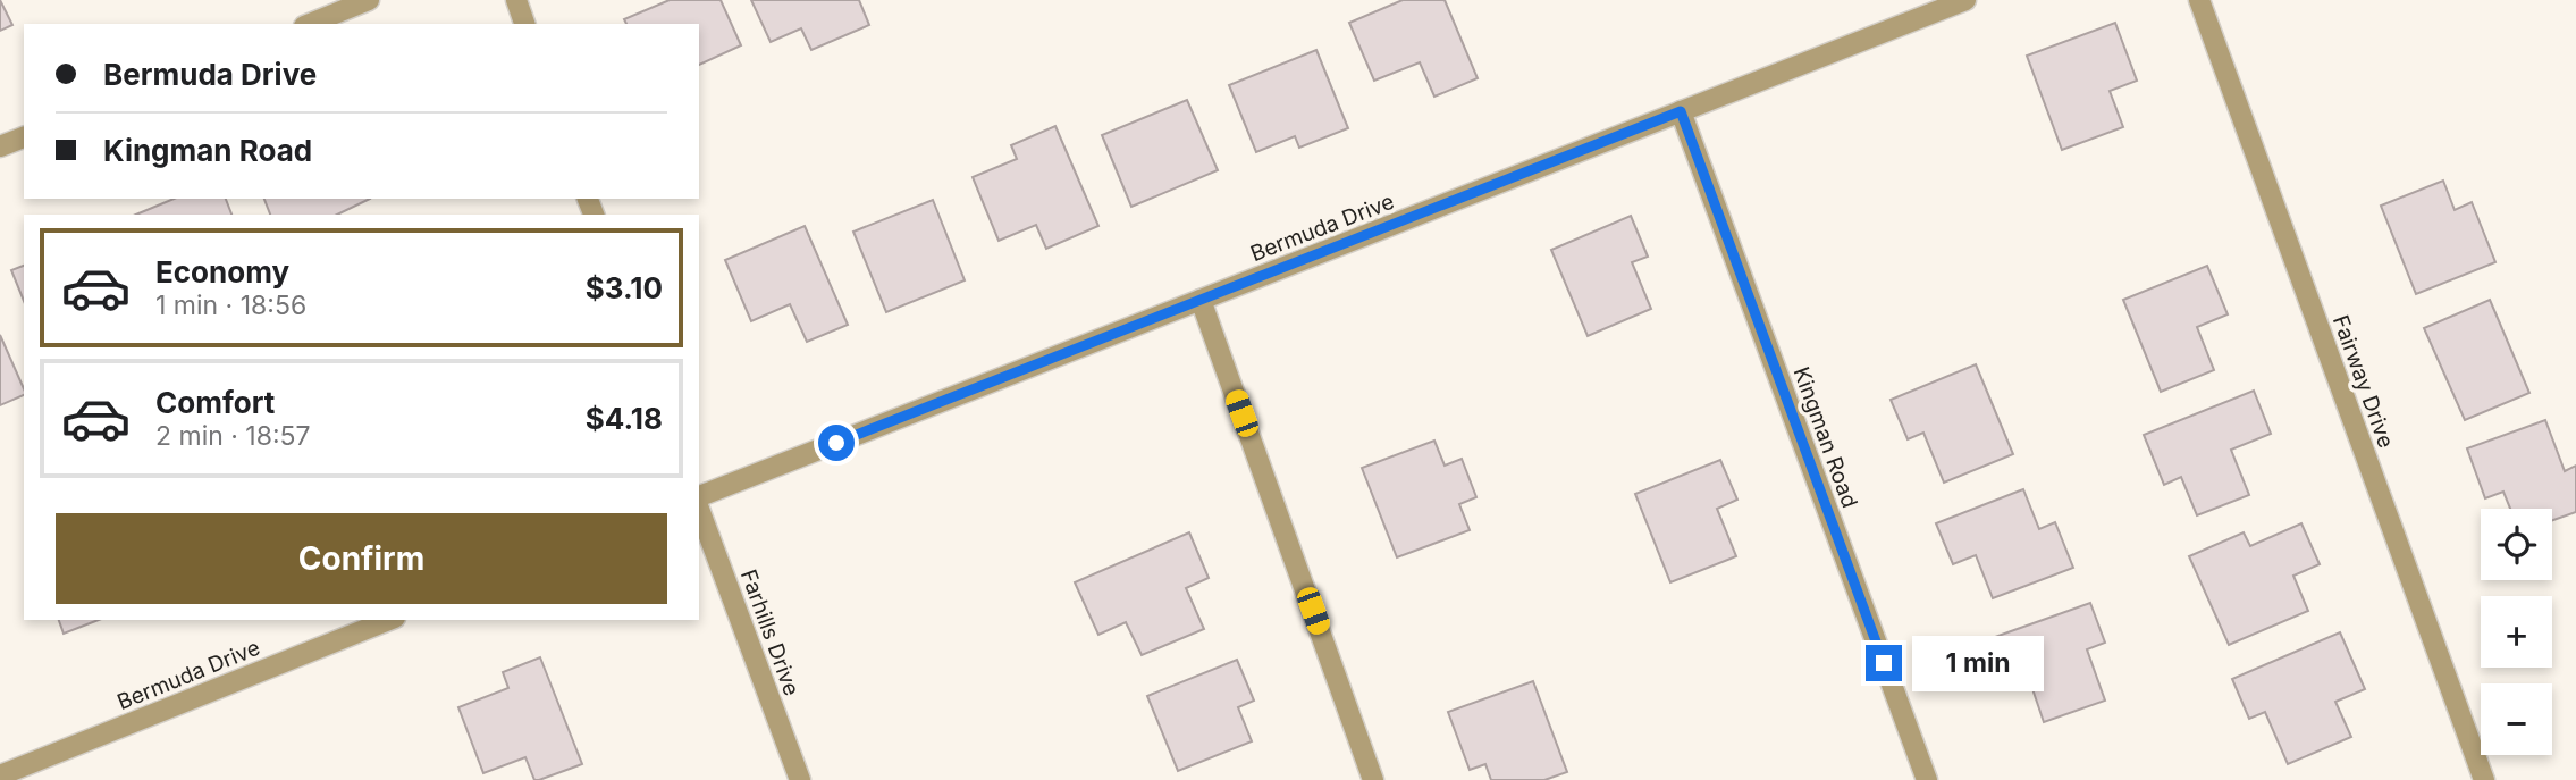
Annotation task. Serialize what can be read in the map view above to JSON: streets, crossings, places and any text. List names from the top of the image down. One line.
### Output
{"streets":{"street":["Bermuda Drive","Fairway Drive","Kingman Road","Farhills Drive"]},"crossings":[["Bermuda Drive","Kingman Road"]],"page":{"banner":["Bermuda Drive","Kingman Road"],"list":[{"name":"Economy","note":"1 min · 18:56","value":"$3.10"},{"name":"Comfort","note":"2 min · 18:57","value":"$4.18"}],"buttons":"Confirm","map_buttons":["+","−"],"bubble":"1 min"}}
